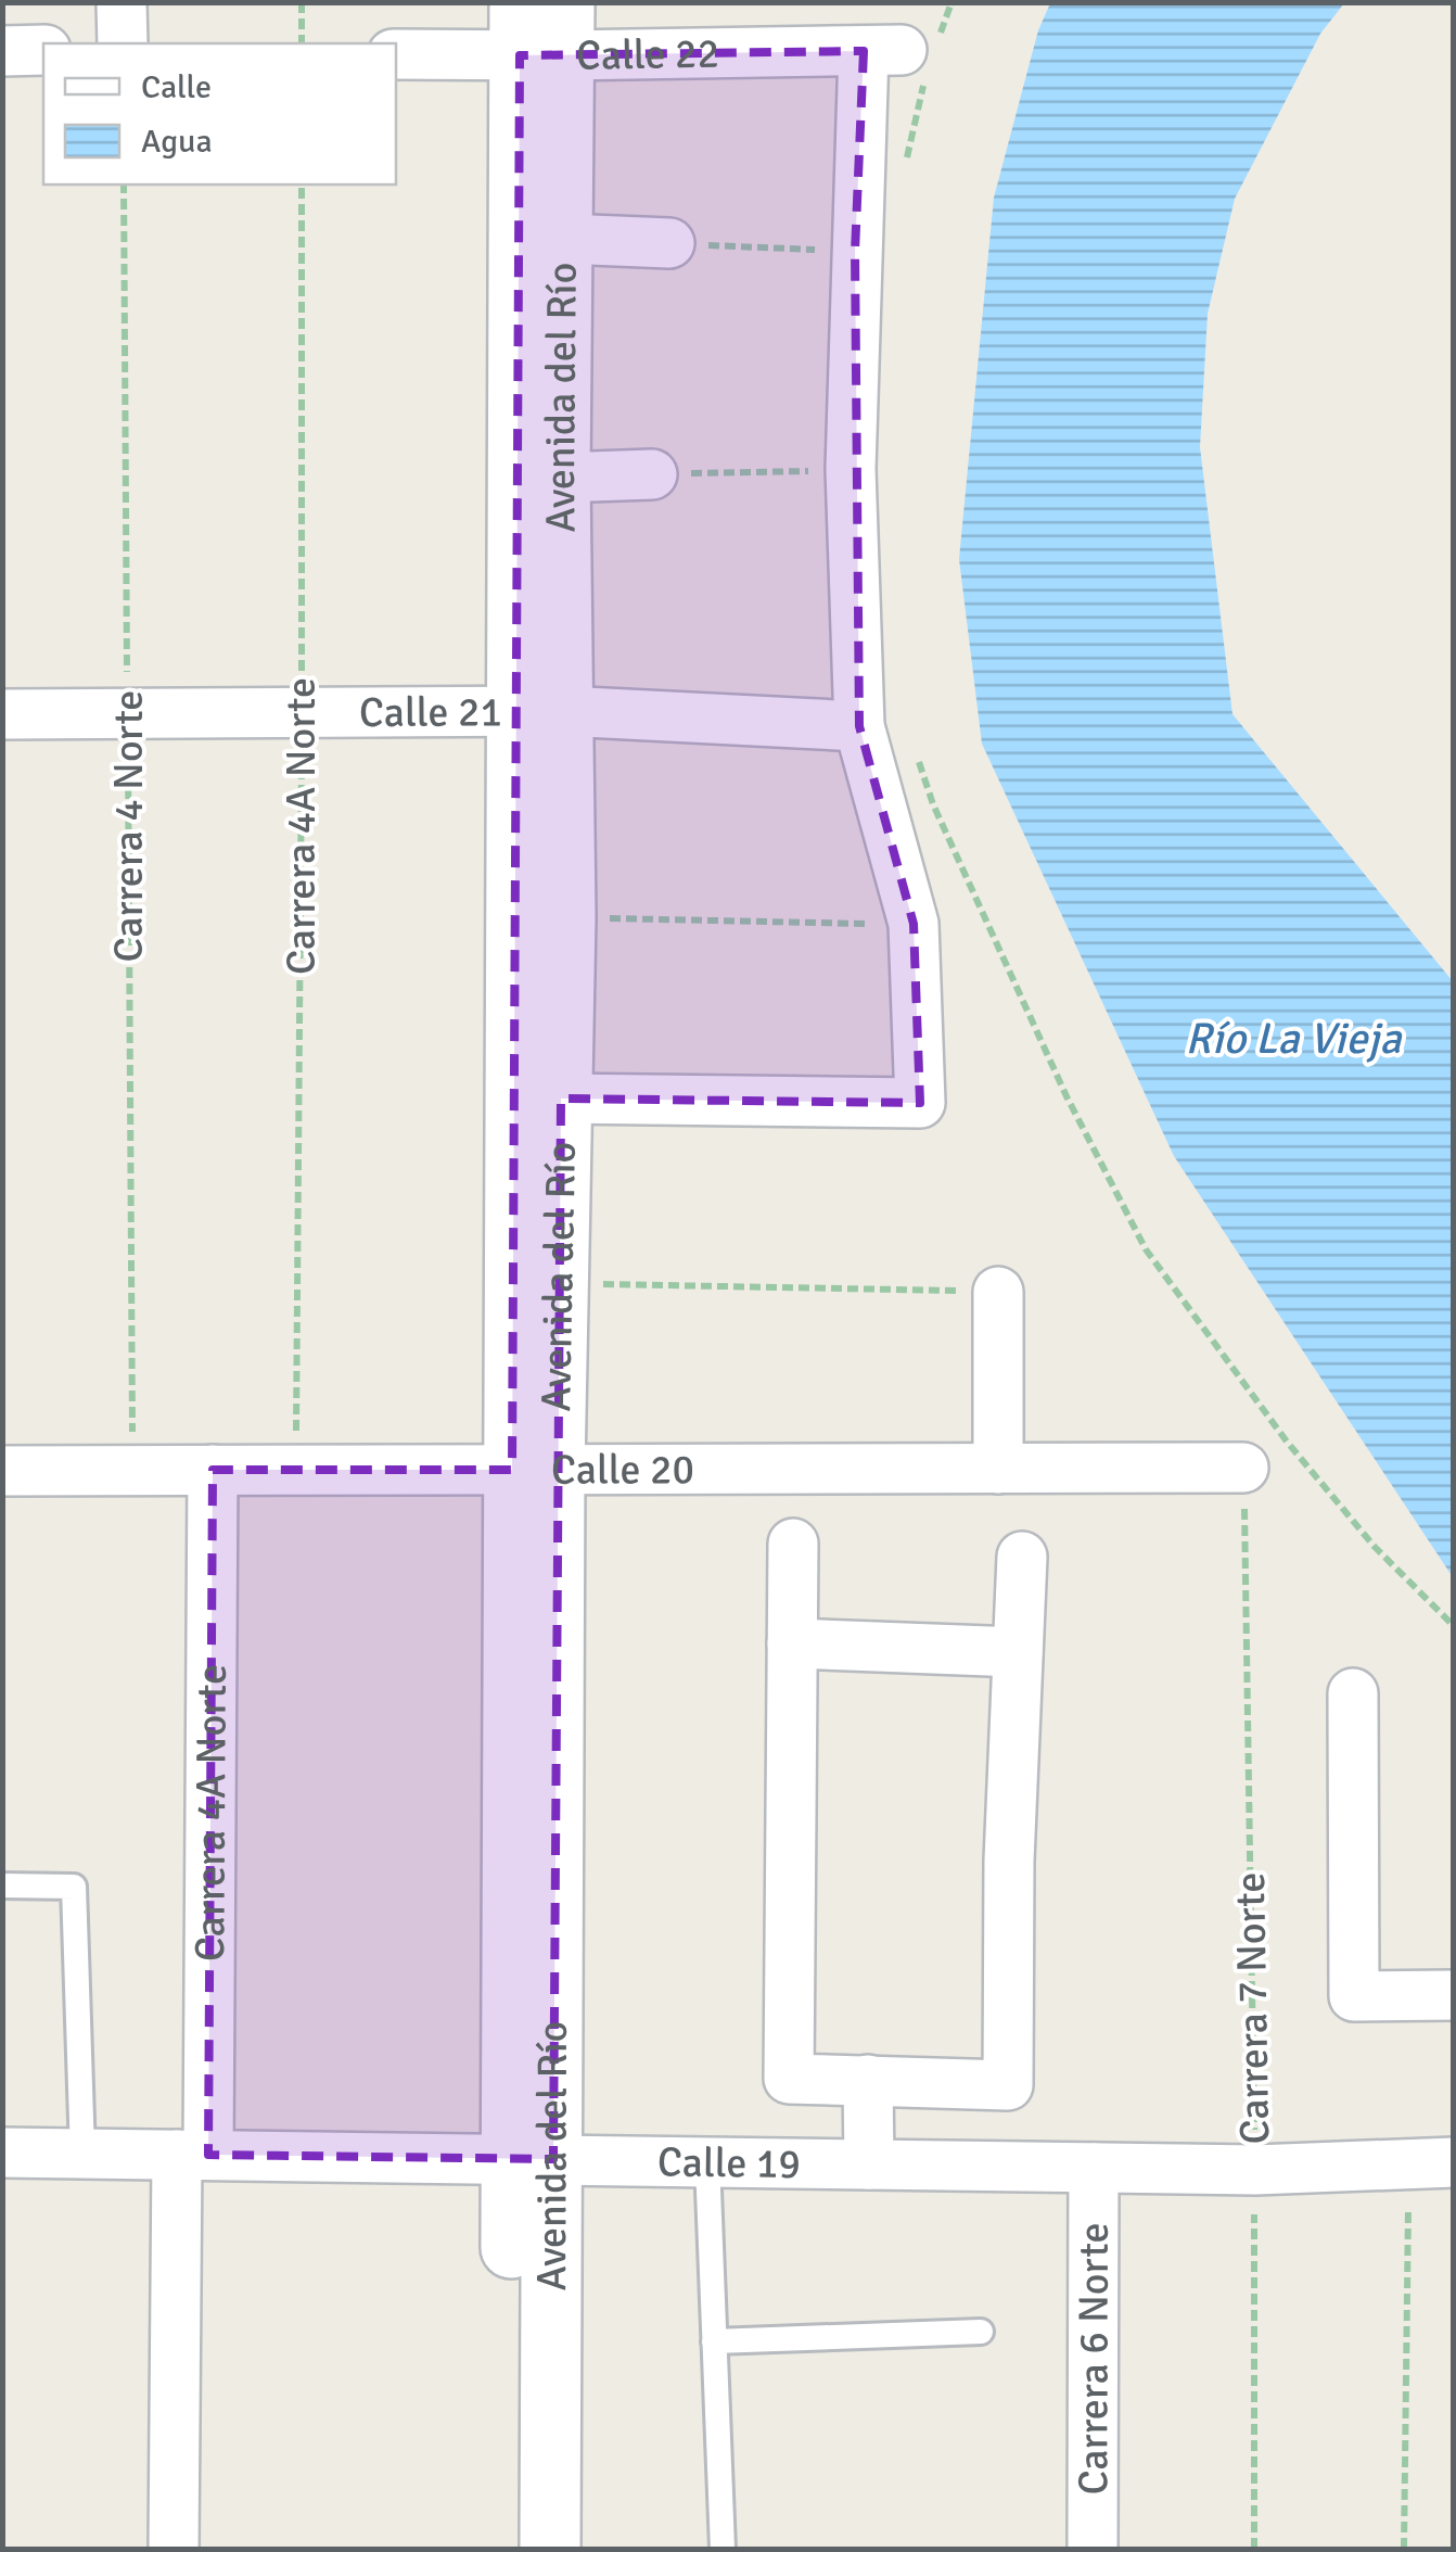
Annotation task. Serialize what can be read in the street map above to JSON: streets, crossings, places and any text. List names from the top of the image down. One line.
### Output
{"streets":{"street":["Calle 22","Avenida del Río","Calle 21","Carrera 4A Norte","Calle 20","Calle 19","Carrera 6 Norte"],"path":["Carrera 4 Norte","Carrera 7 Norte"]},"crossings":[["Calle 22","Avenida del Río"],["Avenida del Río","Calle 21"],["Avenida del Río","Calle 20"],["Avenida del Río","Calle 19"],["Calle 21","Carrera 4 Norte"],["Calle 21","Carrera 4A Norte"],["Carrera 4 Norte","Calle 20"],["Carrera 4A Norte","Calle 20"],["Carrera 4A Norte","Calle 19"],["Calle 20","Carrera 7 Norte"],["Carrera 7 Norte","Calle 19"],["Calle 19","Carrera 6 Norte"]],"water":["Río La Vieja"],"legend":["Calle","Agua"]}
